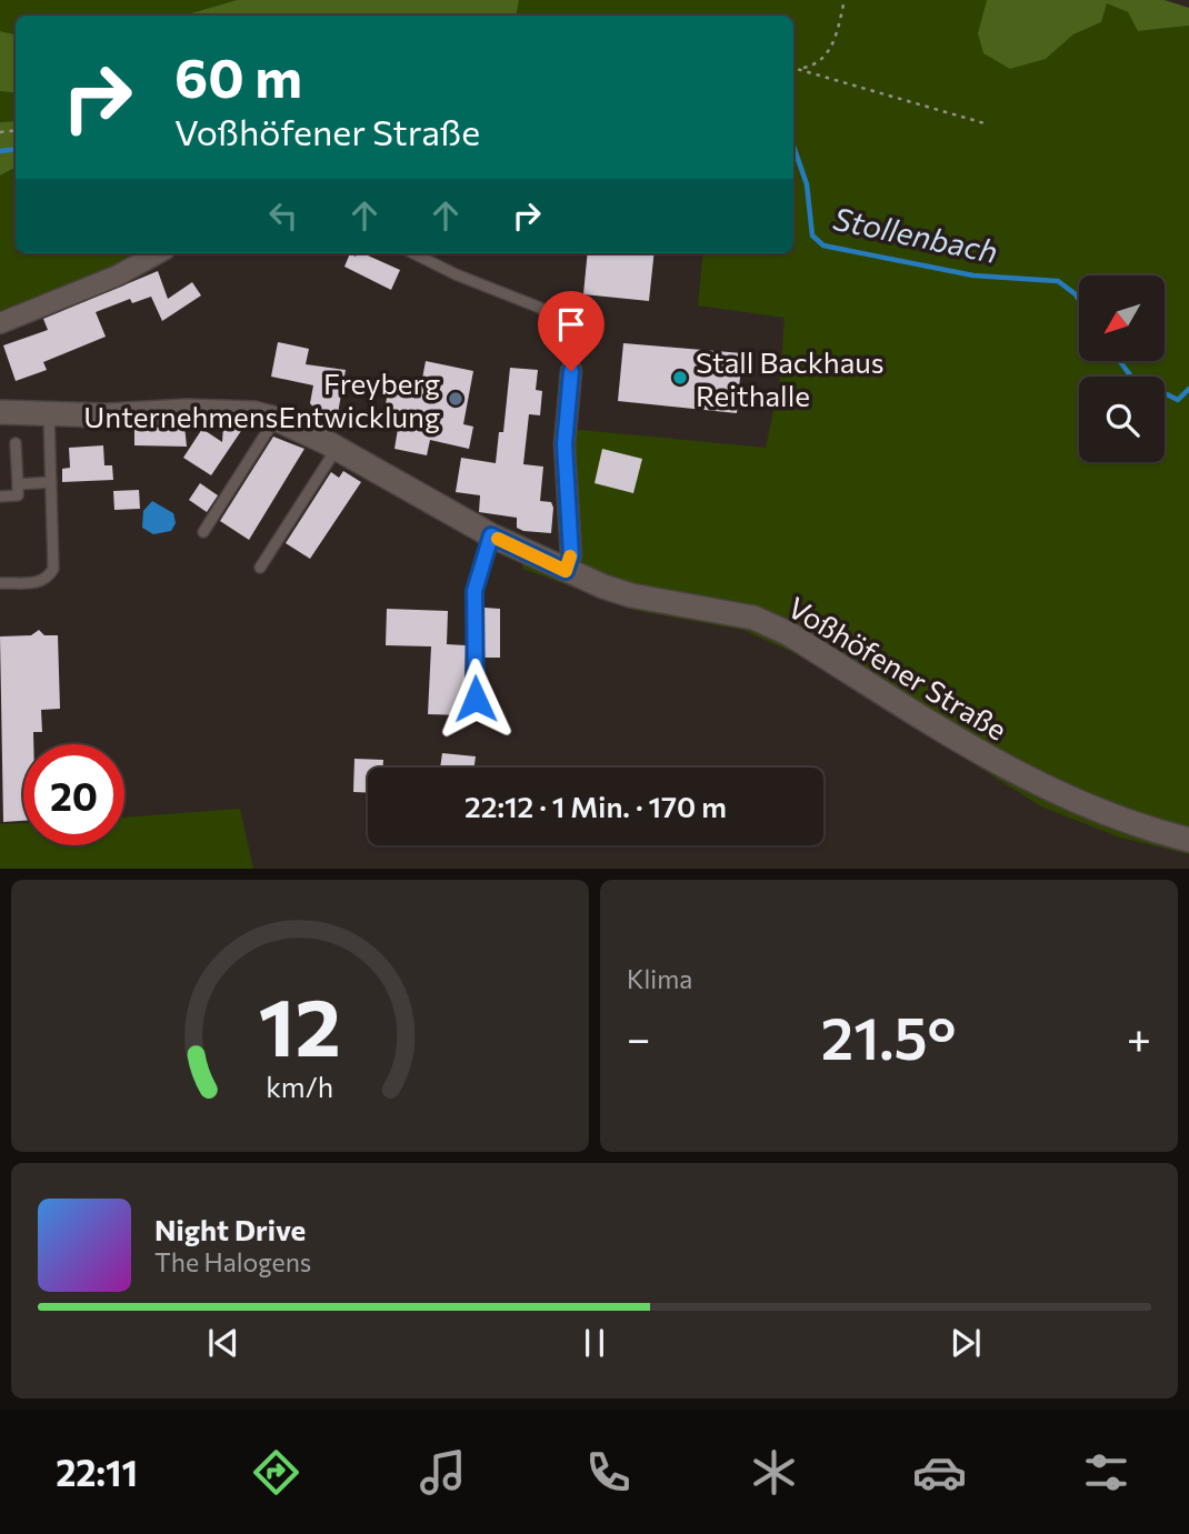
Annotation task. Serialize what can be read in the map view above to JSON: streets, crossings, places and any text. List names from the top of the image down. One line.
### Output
{"streets":{"street":["Voßhöfener Straße"]},"water":["Stollenbach"],"places":["Stall Backhaus Reithalle","Freyberg UnternehmensEntwicklung"],"north":"bottom left","page":{"turn":["60 m","Voßhöfener Straße"],"limit":"20","trip":"22:12 · 1 Min. · 170 m","tile":"Klima","heat":["−","21.5°","+"],"song":["Night Drive","The Halogens"],"tabs":"22:11","gauge":["12","km/h"]}}
